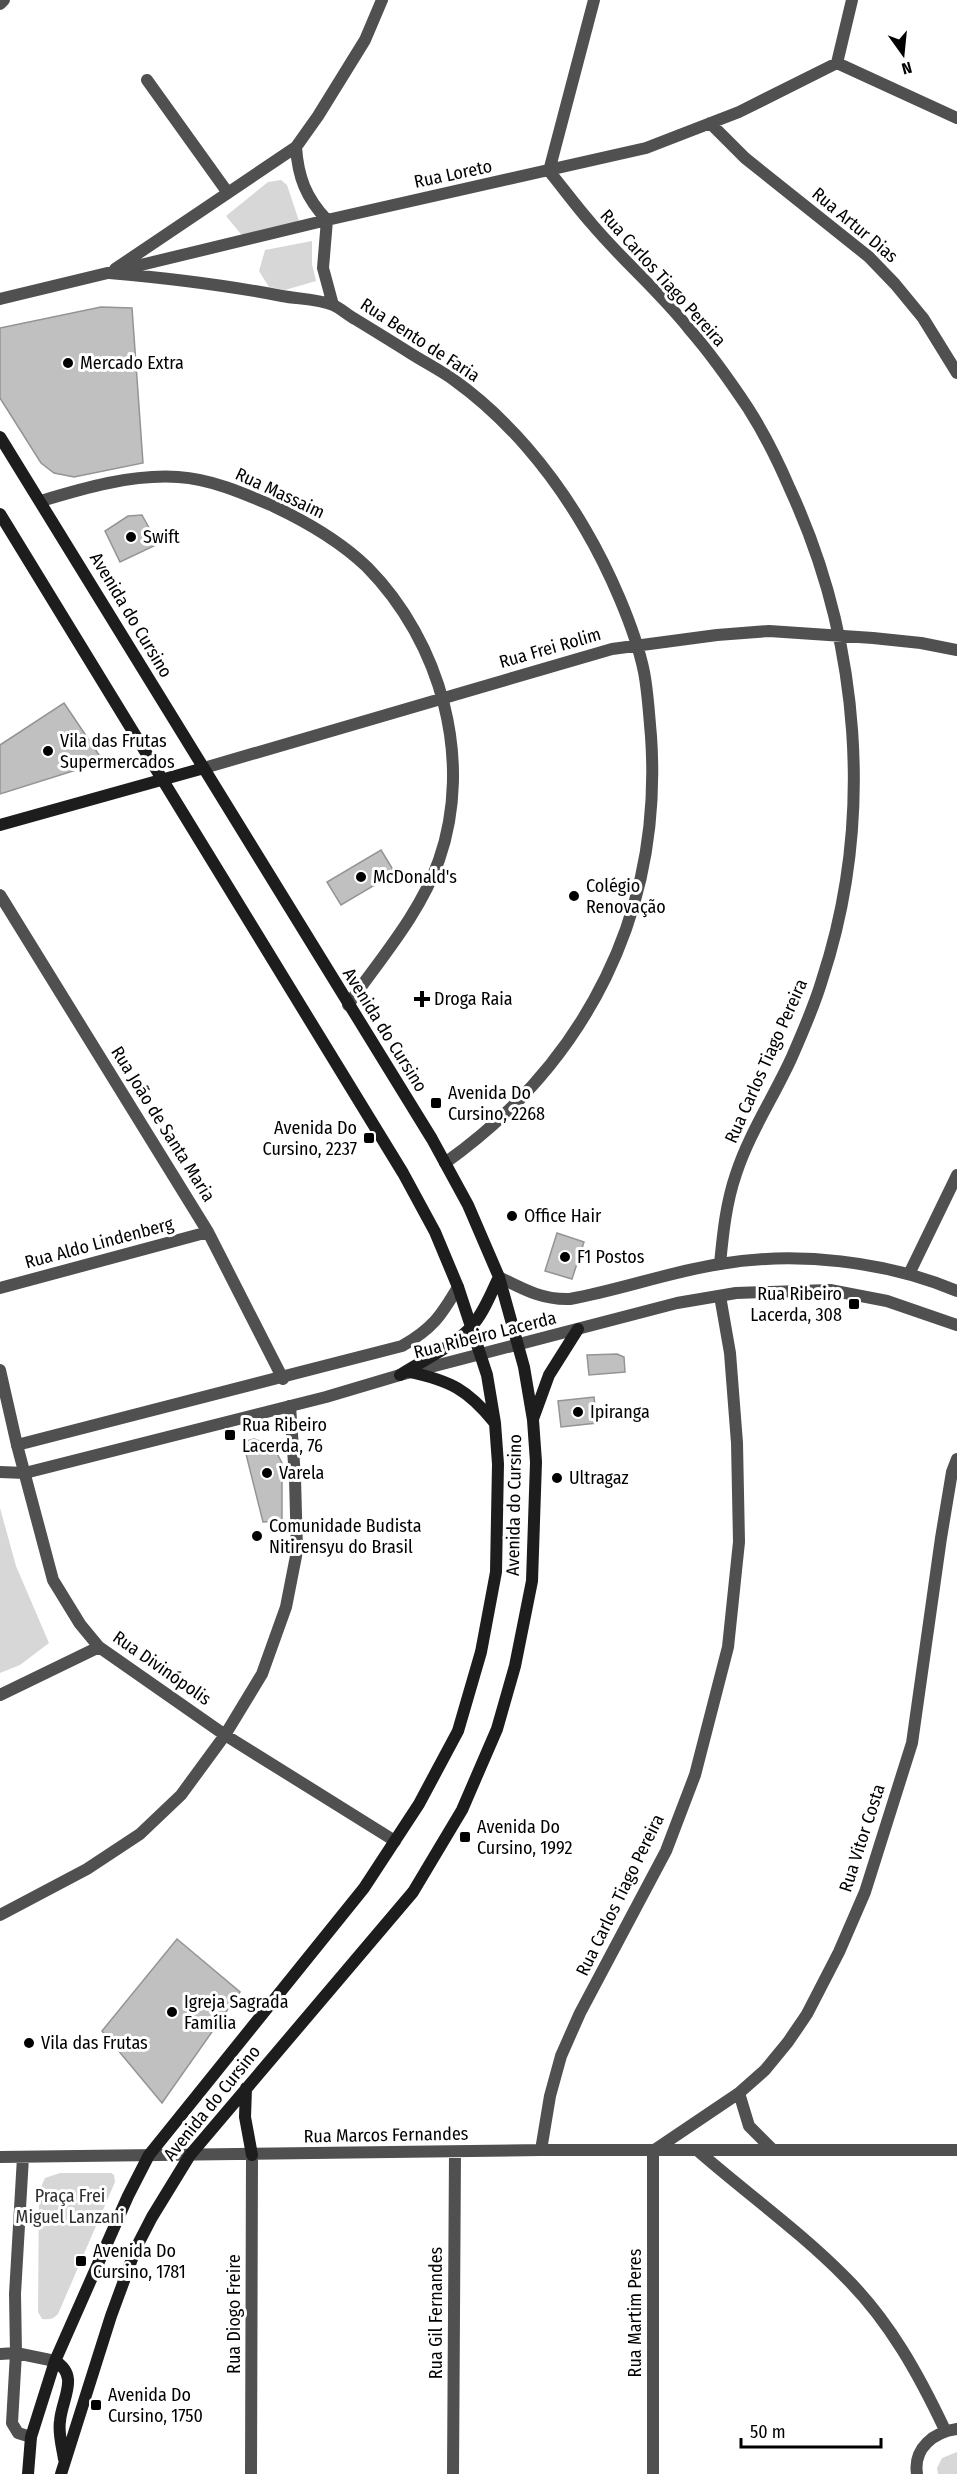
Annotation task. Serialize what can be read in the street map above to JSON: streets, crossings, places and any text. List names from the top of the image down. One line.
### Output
{"streets":{"main road":["Avenida do Cursino","Rua Frei Rolim"],"street":["Rua Loreto","Rua Artur Dias","Rua Carlos Tiago Pereira","Rua Bento de Faria","Rua Massaim","Rua João de Santa Maria","Rua Aldo Lindenberg","Rua Ribeiro Lacerda","Rua Divinópolis","Rua Vitor Costa","Rua Marcos Fernandes","Rua Gil Fernandes","Rua Martim Peres","Rua Diogo Freire"]},"crossings":[["Rua Loreto","Rua Artur Dias"],["Rua Loreto","Rua Carlos Tiago Pereira"],["Rua Loreto","Rua Bento de Faria"],["Rua Carlos Tiago Pereira","Rua Frei Rolim"],["Rua Carlos Tiago Pereira","Rua Ribeiro Lacerda"],["Rua Carlos Tiago Pereira","Rua Marcos Fernandes"],["Rua Bento de Faria","Avenida do Cursino"],["Rua Bento de Faria","Rua Frei Rolim"],["Rua Massaim","Avenida do Cursino"],["Rua Massaim","Rua Frei Rolim"],["Avenida do Cursino","Rua Frei Rolim"],["Avenida do Cursino","Rua Ribeiro Lacerda"],["Avenida do Cursino","Rua Divinópolis"],["Avenida do Cursino","Rua Marcos Fernandes"],["Rua João de Santa Maria","Rua Aldo Lindenberg"],["Rua João de Santa Maria","Rua Ribeiro Lacerda"],["Rua Ribeiro Lacerda","Rua Divinópolis"],["Rua Vitor Costa","Rua Marcos Fernandes"],["Rua Vitor Costa","Rua Martim Peres"],["Rua Marcos Fernandes","Rua Gil Fernandes"],["Rua Marcos Fernandes","Rua Martim Peres"],["Rua Marcos Fernandes","Rua Diogo Freire"]],"parks":["Praça Frei Miguel Lanzani"],"places":{"other":["Mercado Extra","Swift","Vila das Frutas Supermercados","McDonald's","Colégio Renovação","Office Hair","F1 Postos","Ipiranga","Varela","Ultragaz","Comunidade Budista Nitirensyu do Brasil","Igreja Sagrada Família","Vila das Frutas"],"health":["Droga Raia"],"transit":["Avenida Do Cursino, 2268","Avenida Do Cursino, 2237","Rua Ribeiro Lacerda, 308","Rua Ribeiro Lacerda, 76","Avenida Do Cursino, 1992","Avenida Do Cursino, 1781","Avenida Do Cursino, 1750"]},"scale_bar":"50 m","north":"bottom"}
